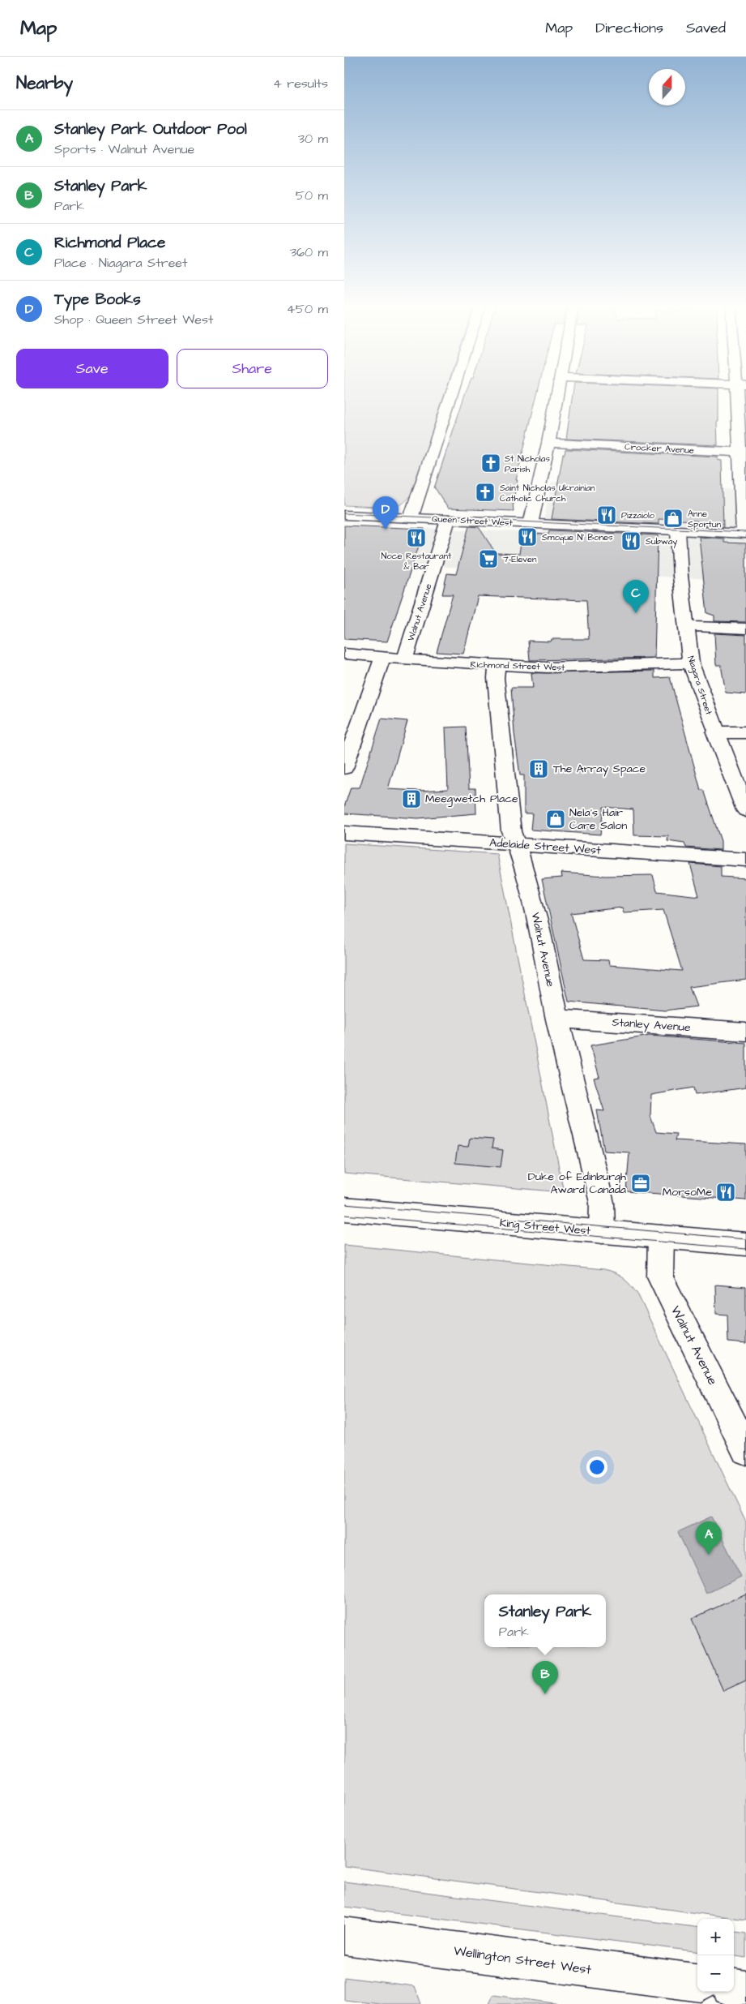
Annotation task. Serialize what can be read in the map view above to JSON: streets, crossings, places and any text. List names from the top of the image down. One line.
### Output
{"streets":{"street":["Crocker Avenue","Queen Street West","Walnut Avenue","Richmond Street West","Niagara Street","Adelaide Street West","Stanley Avenue","King Street West","Wellington Street West"]},"crossings":[["Queen Street West","Walnut Avenue"],["Queen Street West","Niagara Street"],["Walnut Avenue","Richmond Street West"],["Walnut Avenue","Adelaide Street West"],["Walnut Avenue","Stanley Avenue"],["Walnut Avenue","King Street West"],["Richmond Street West","Niagara Street"]],"places":{"church":["St Nicholas Parish","Saint Nicholas Ukrainian Catholic Church"],"restaurant":["Pizzaiolo","Smoque N' Bones","Noce Restaurant & Bar","Subway","MorsoMe"],"shop":["Anne Sportun","Nela's Hair Care Salon"],"supermarket":["7-Eleven"],"building":["The Array Space","Meegwetch Place"],"office":["Duke of Edinburgh Award Canada"]},"north":"top","page":{"header":"Map","nav":["Map","Directions","Saved"],"heading":["Nearby","4 results"],"list":[{"mark":"A","name":"Stanley Park Outdoor Pool","note":"Sports · Walnut Avenue","value":"30 m"},{"mark":"B","name":"Stanley Park","note":"Park","value":"50 m"},{"mark":"C","name":"Richmond Place","note":"Place · Niagara Street","value":"360 m"},{"mark":"D","name":"Type Books","note":"Shop · Queen Street West","value":"450 m"}],"buttons":["Save","Share"],"pins":["D","C","A","B"],"popup":["Stanley Park","Park"],"map_buttons":["+","−"]}}
